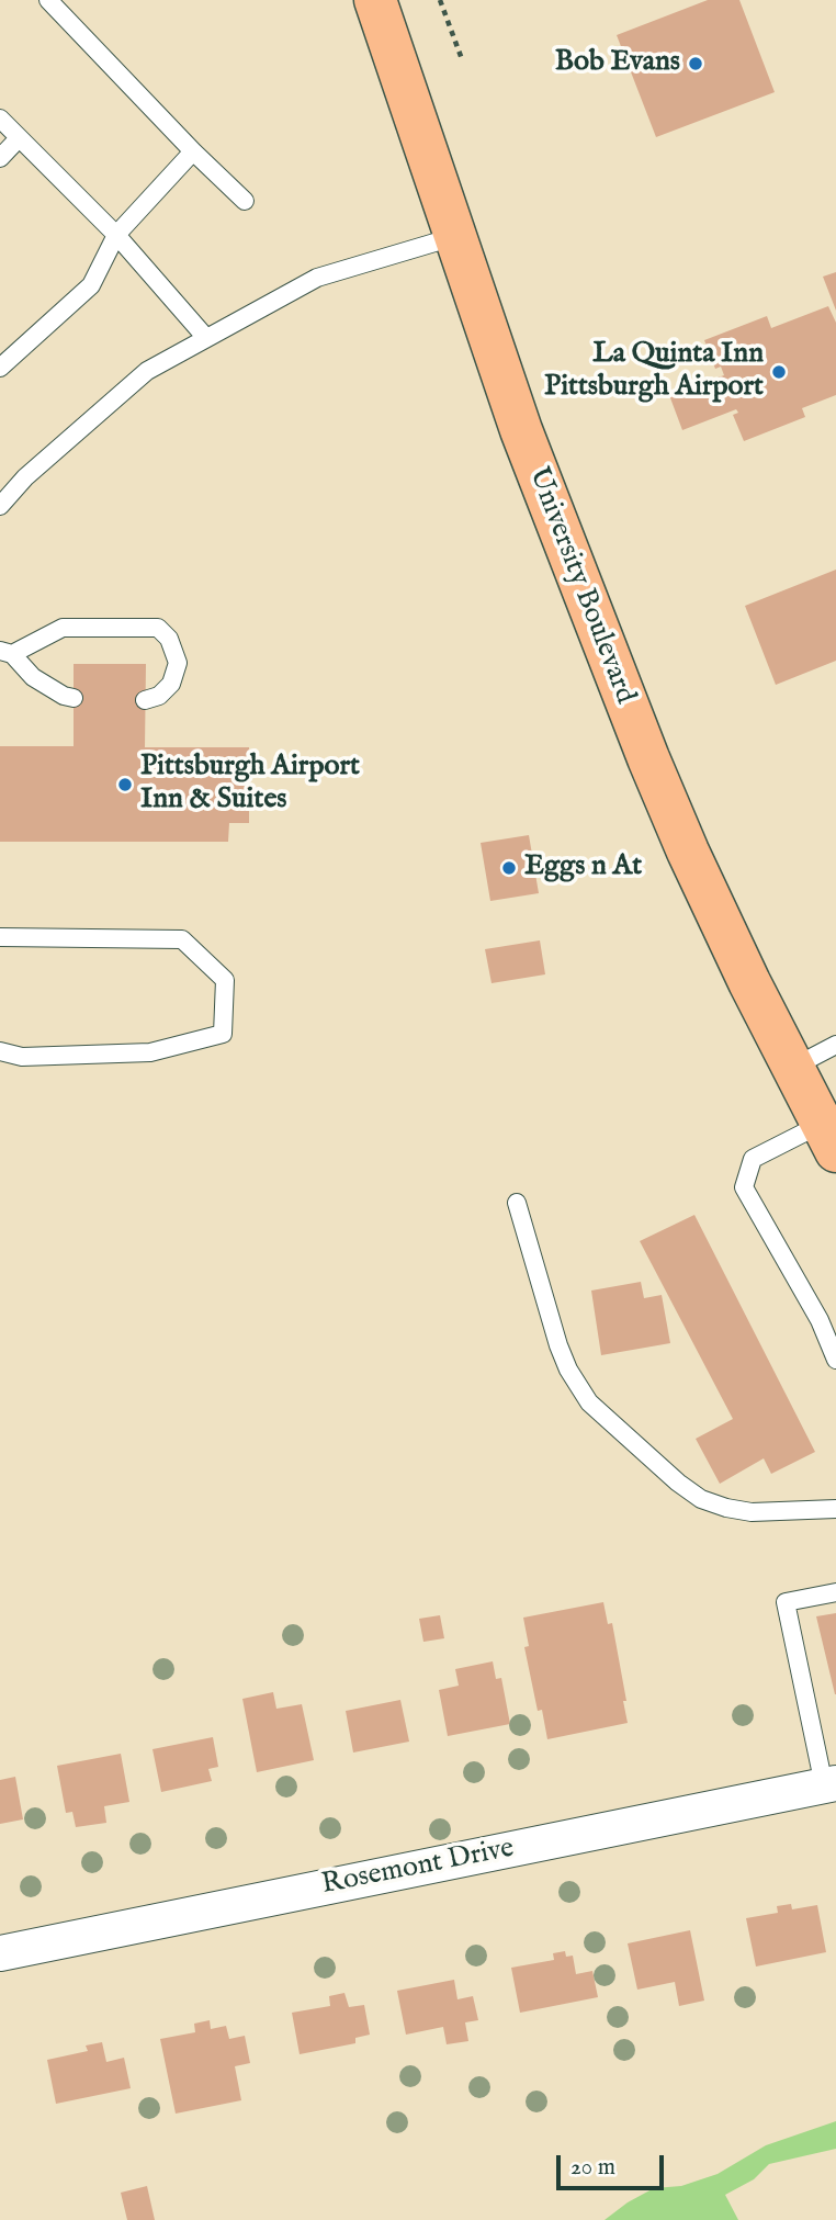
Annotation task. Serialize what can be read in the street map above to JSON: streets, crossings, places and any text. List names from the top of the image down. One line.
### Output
{"streets":{"main road":["University Boulevard"],"street":["Rosemont Drive"]},"places":["Bob Evans","La Quinta Inn Pittsburgh Airport","Pittsburgh Airport Inn & Suites","Eggs n At"],"scale_bar":"20 m"}
